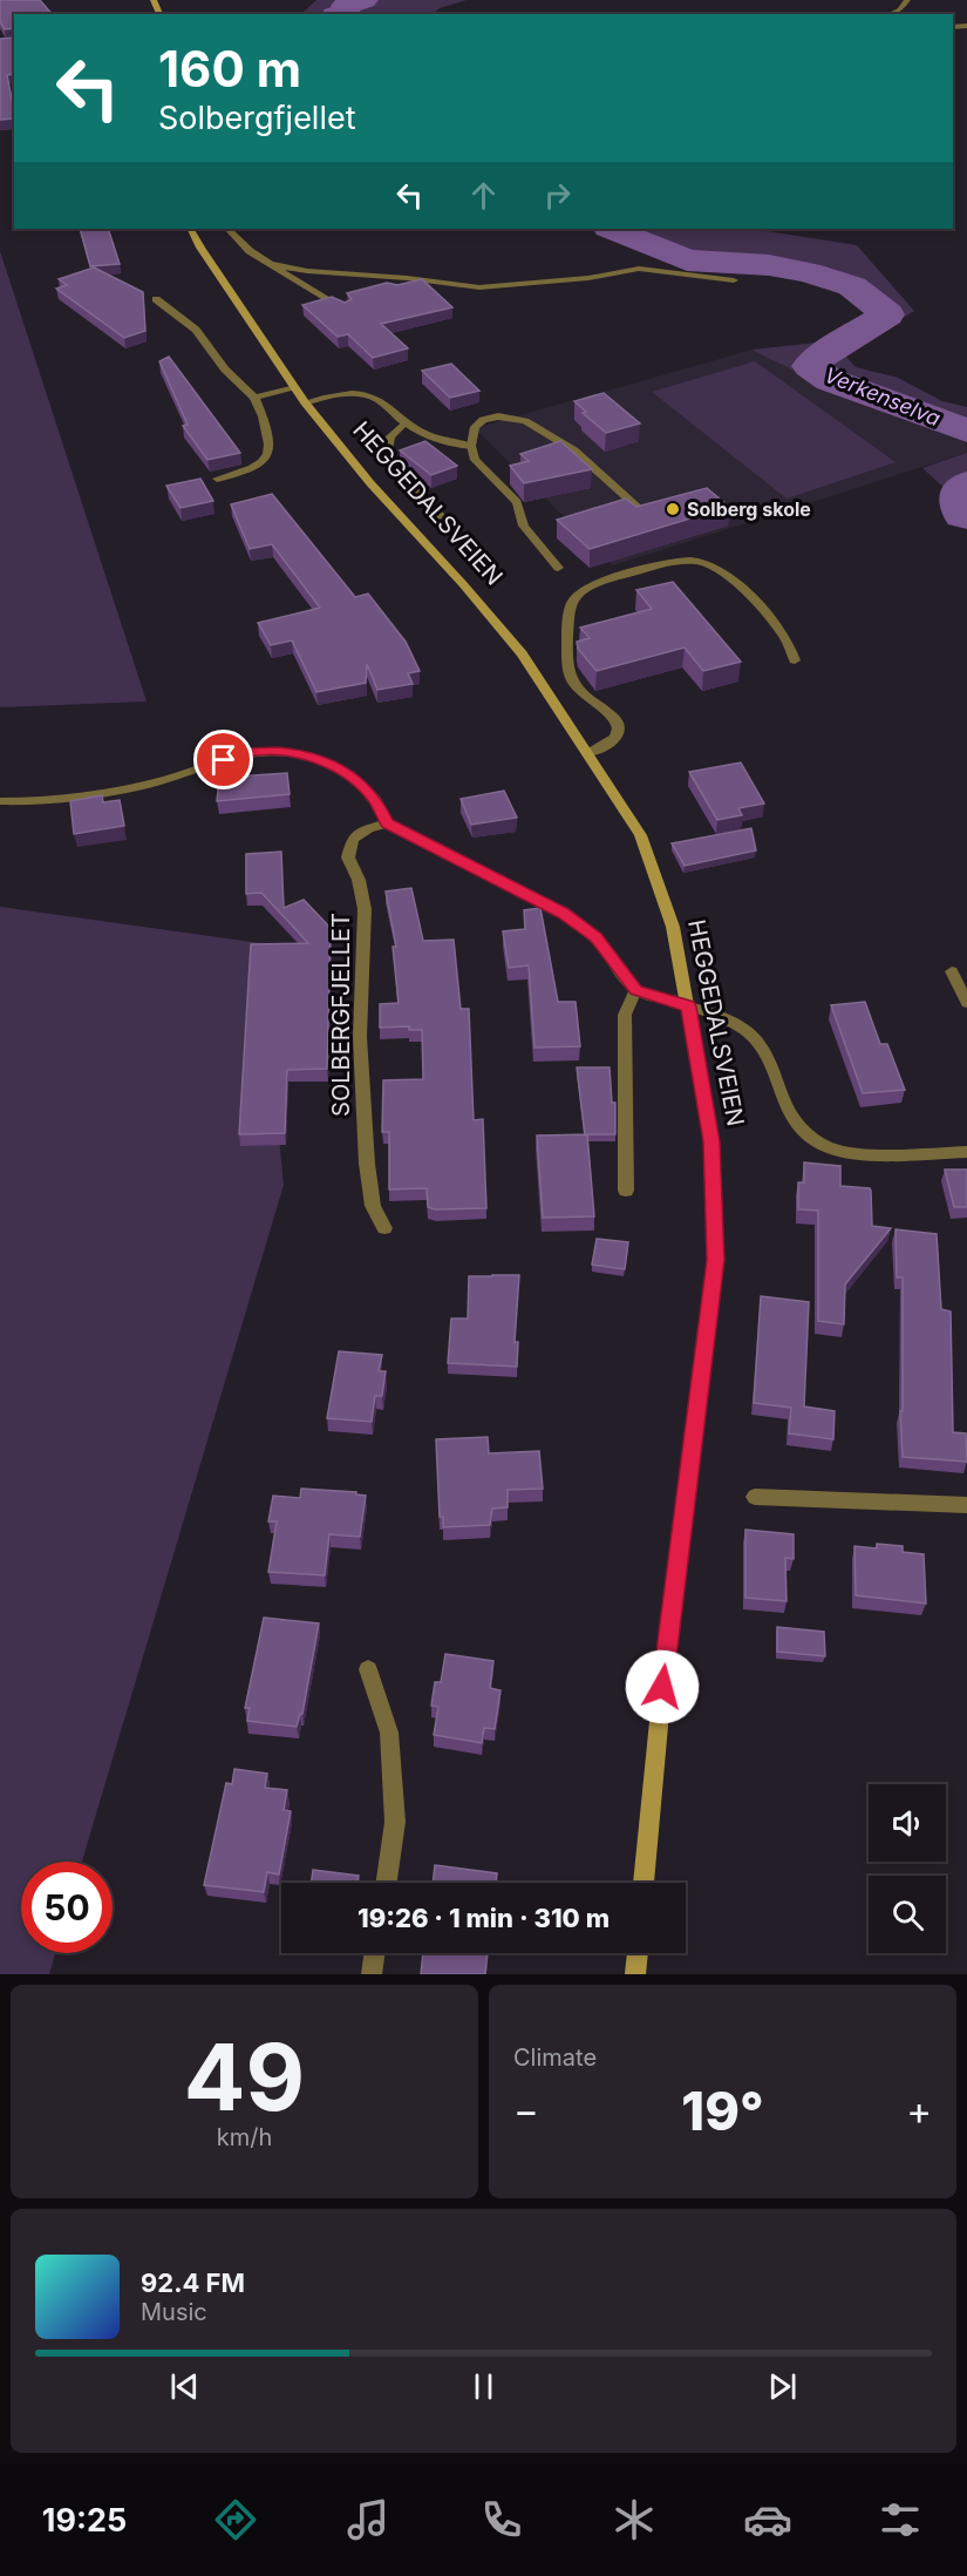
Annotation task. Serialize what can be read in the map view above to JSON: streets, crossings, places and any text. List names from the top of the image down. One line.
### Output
{"streets":{"main road":["HEGGEDALSVEIEN"],"street":["SOLBERGFJELLET"]},"water":["Verkenselva"],"places":["Solberg skole"],"page":{"turn":["160 m","Solbergfjellet"],"limit":"50","trip":"19:26 · 1 min · 310 m","tile":[["49","km/h"],"Climate"],"heat":["−","19°","+"],"song":["92.4 FM","Music"],"tabs":"19:25"}}
